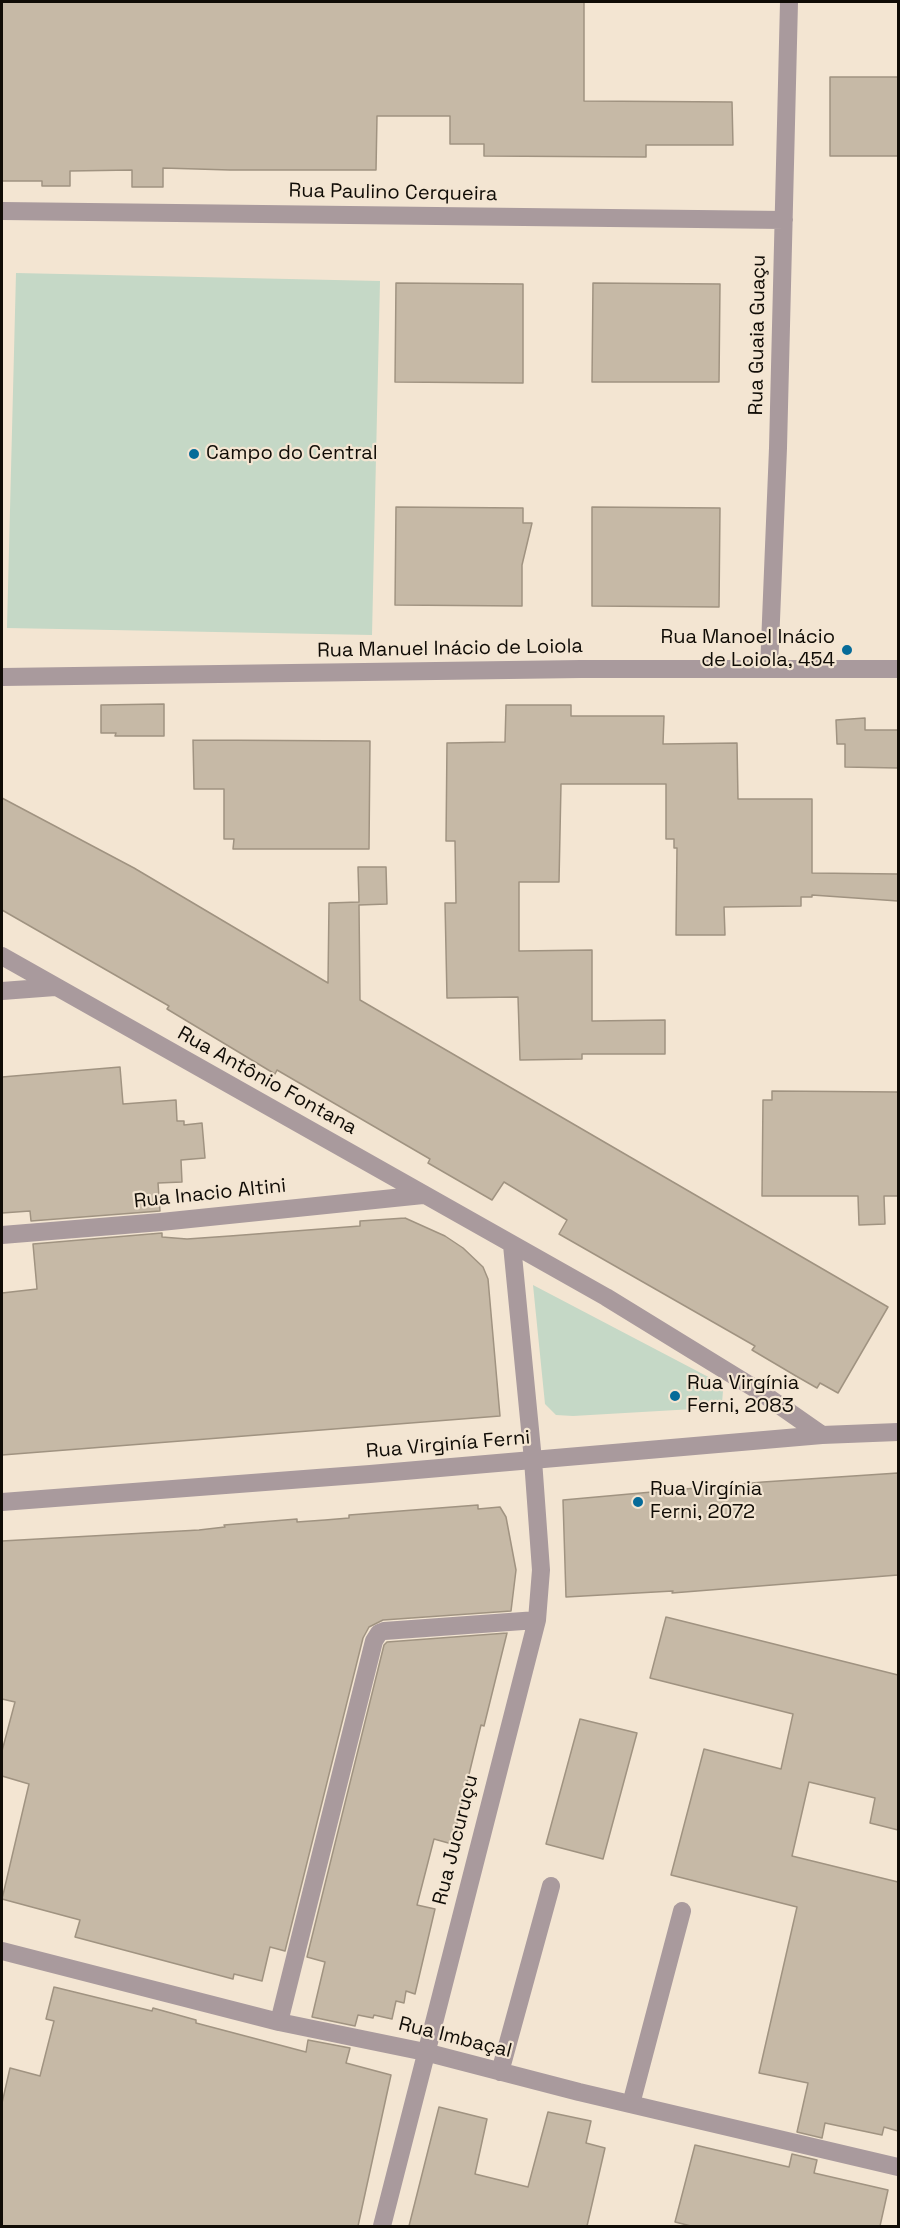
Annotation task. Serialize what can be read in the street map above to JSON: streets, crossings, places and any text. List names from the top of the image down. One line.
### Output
{"streets":{"street":["Rua Paulino Cerqueira","Rua Guaia Guaçu","Rua Manuel Inácio de Loiola","Rua Antônio Fontana","Rua Inacio Altini","Rua Virginía Ferni","Rua Jucuruçu","Rua Imbaçal"]},"crossings":[["Rua Paulino Cerqueira","Rua Guaia Guaçu"],["Rua Guaia Guaçu","Rua Manuel Inácio de Loiola"],["Rua Antônio Fontana","Rua Inacio Altini"],["Rua Antônio Fontana","Rua Virginía Ferni"],["Rua Jucuruçu","Rua Imbaçal"]],"places":["Campo do Central","Rua Manoel Inácio de Loiola, 454","Rua Virgínia Ferni, 2083","Rua Virgínia Ferni, 2072"]}
